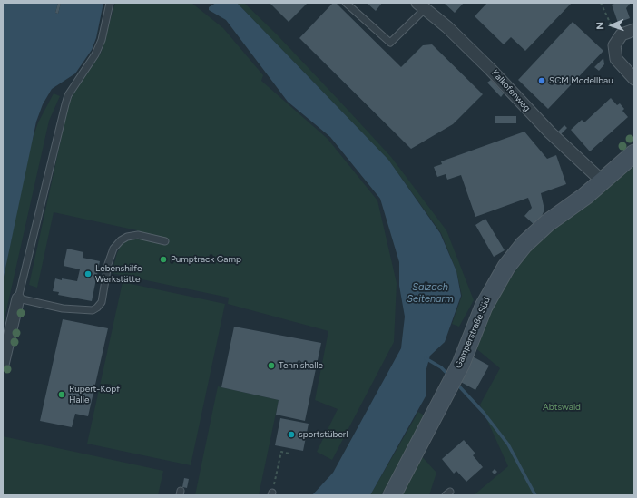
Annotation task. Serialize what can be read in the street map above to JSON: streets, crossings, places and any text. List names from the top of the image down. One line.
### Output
{"streets":{"street":["Kalkofenweg","Gamperstraße Süd"]},"crossings":[["Kalkofenweg","Gamperstraße Süd"]],"water":["Salzach Seitenarm"],"parks":["Abtswald"],"places":["SCM Modellbau","Pumptrack Gamp","Lebenshilfe Werkstätte","Tennishalle","Rupert-Köpf Halle","sportstüberl"],"north":"left"}
